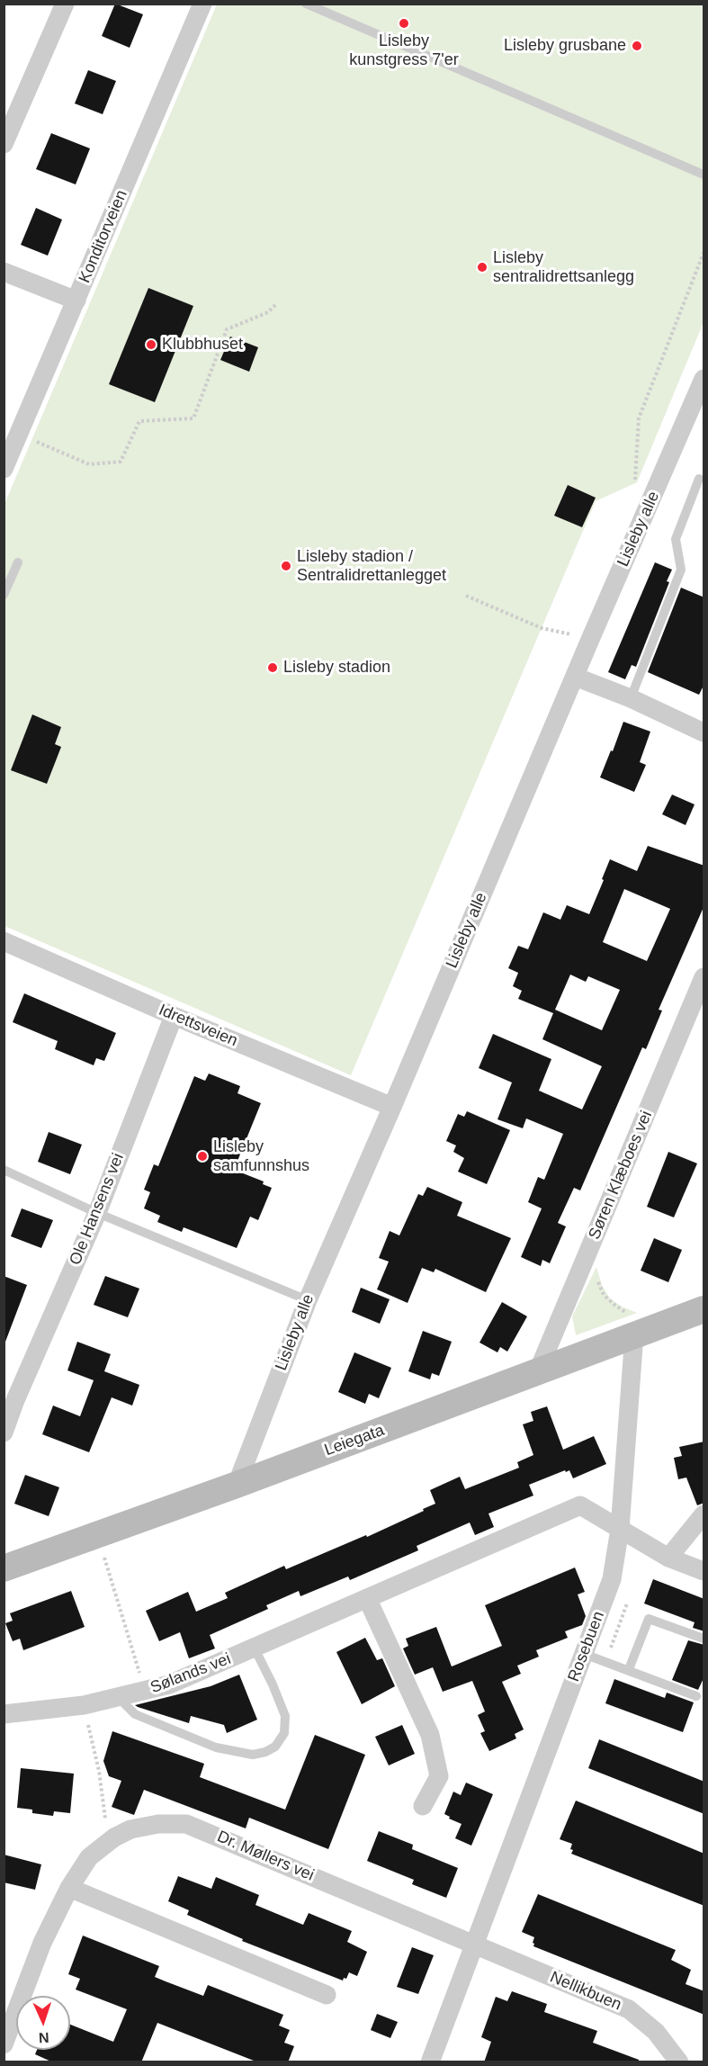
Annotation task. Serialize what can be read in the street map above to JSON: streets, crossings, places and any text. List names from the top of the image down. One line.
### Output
{"streets":{"street":["Konditorveien","Lisleby alle","Idrettsveien","Søren Klæboes vei","Ole Hansens vei","Leiegata","Rosebuen","Sølands vei","Dr. Møllers vei","Nellikbuen"]},"crossings":[["Lisleby alle","Idrettsveien"],["Lisleby alle","Leiegata"],["Idrettsveien","Ole Hansens vei"],["Søren Klæboes vei","Leiegata"],["Leiegata","Rosebuen"],["Rosebuen","Sølands vei"],["Rosebuen","Dr. Møllers vei"],["Rosebuen","Nellikbuen"],["Dr. Møllers vei","Nellikbuen"]],"places":["Lisleby kunstgress 7'er","Lisleby grusbane","Lisleby sentralidrettsanlegg","Klubbhuset","Lisleby stadion / Sentralidrettanlegget","Lisleby stadion","Lisleby samfunnshus"],"north":"bottom"}
